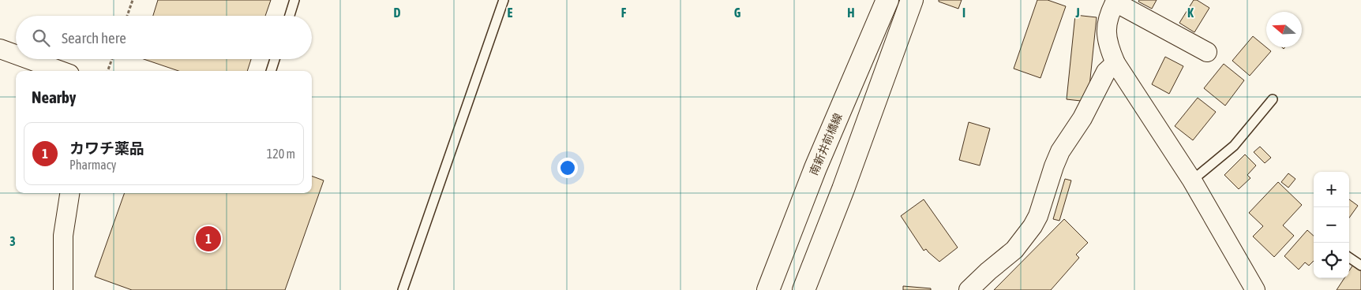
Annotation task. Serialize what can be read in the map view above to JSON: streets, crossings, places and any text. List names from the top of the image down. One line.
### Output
{"streets":{"main road":["南新井前橋線"]},"north":"left","page":{"search":"Search here","heading":"Nearby","list":[{"mark":"1","name":"カワチ薬品","note":"Pharmacy","value":"120 m"}],"map_buttons":["+","−"],"pins":"1"},"grid":{"columns":["D","E","F","G","H","I","J","K"],"rows":["3"]}}
